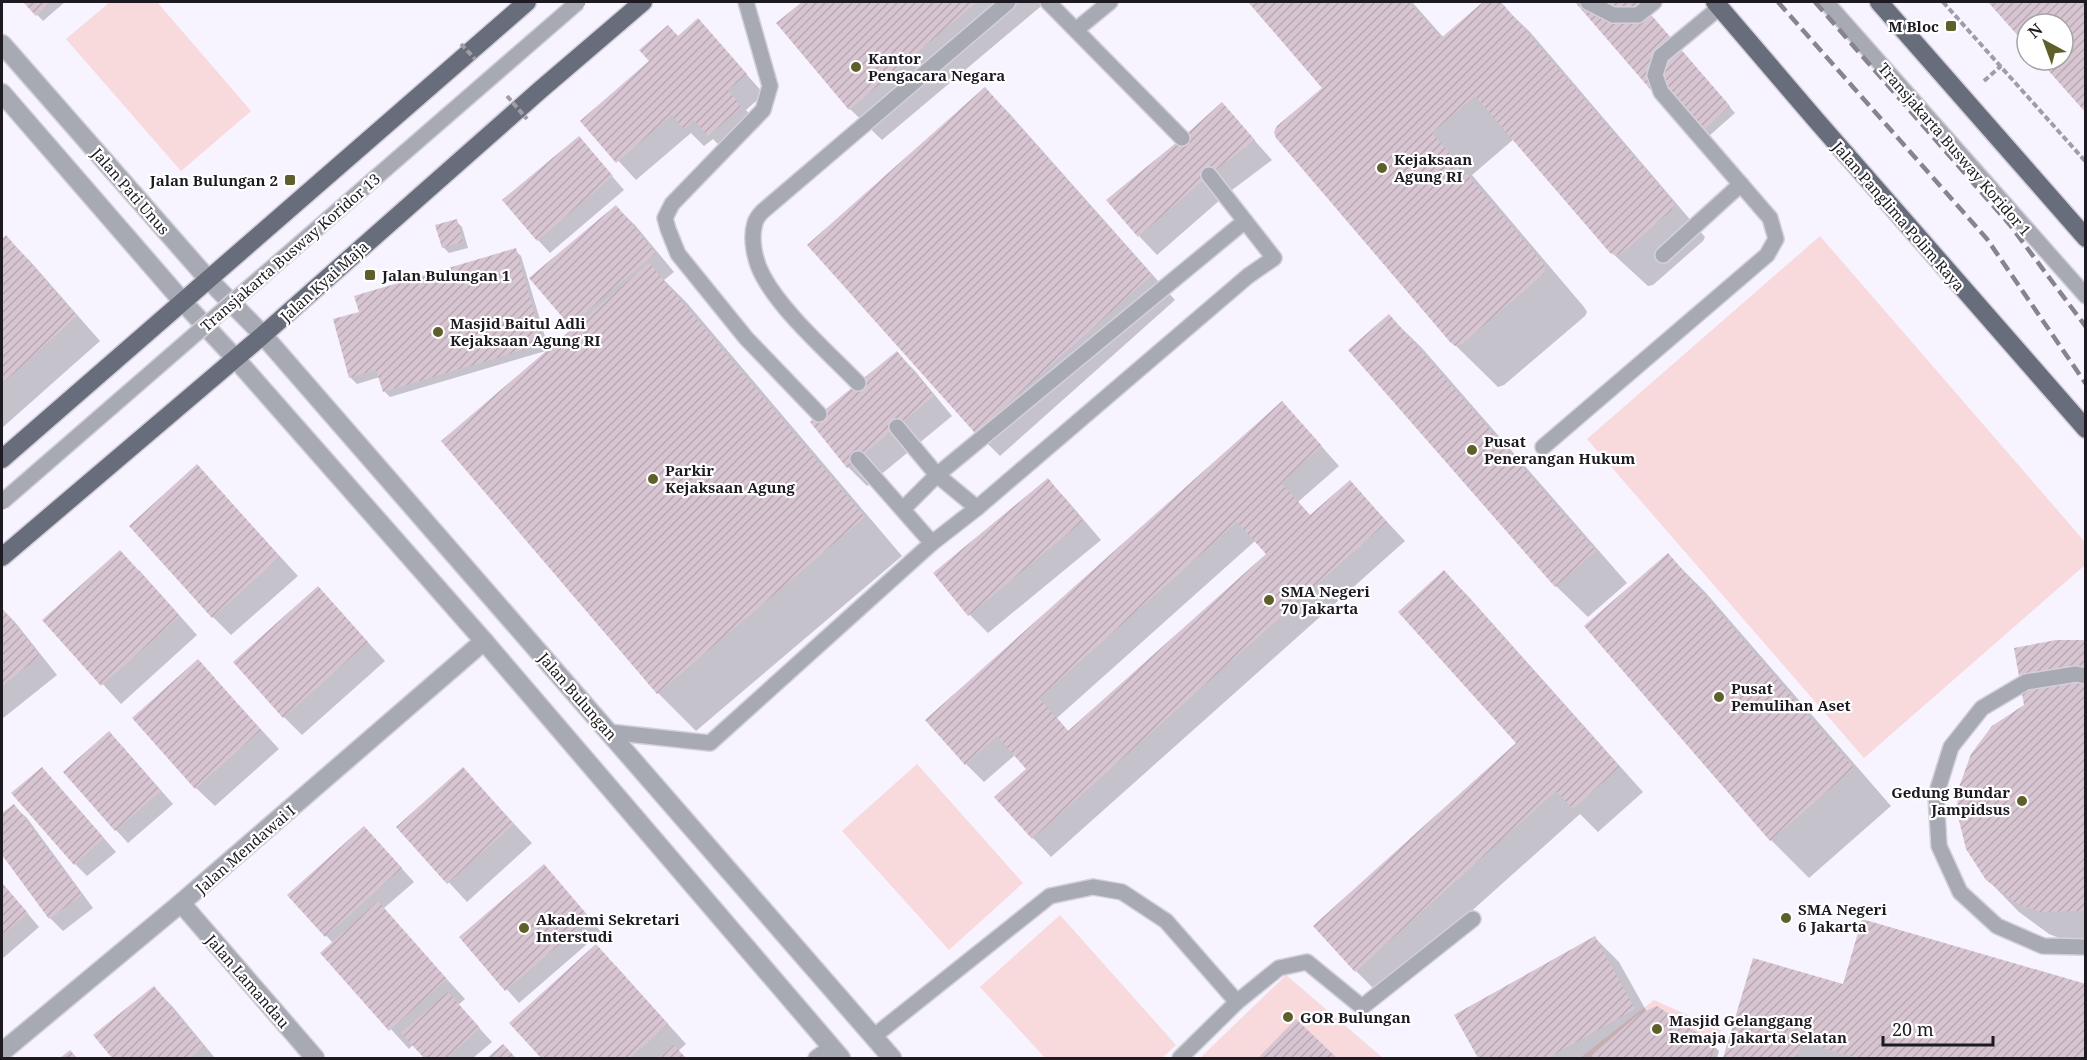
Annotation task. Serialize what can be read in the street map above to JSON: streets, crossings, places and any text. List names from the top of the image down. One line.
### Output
{"streets":{"main road":["Jalan Panglima Polim Raya","Jalan Kyai Maja"],"street":["Jalan Pati Unus","Jalan Bulungan","Jalan Mendawai I","Jalan Lamandau"],"lane":["Transjakarta Busway Koridor 1","Transjakarta Busway Koridor 13"]},"crossings":[["Jalan Pati Unus","Jalan Kyai Maja"],["Jalan Pati Unus","Jalan Bulungan"],["Jalan Kyai Maja","Jalan Bulungan"],["Jalan Mendawai I","Jalan Lamandau"]],"places":{"transit":["M Bloc","Jalan Bulungan 2","Jalan Bulungan 1"],"other":["Kantor Pengacara Negara","Kejaksaan Agung RI","Masjid Baitul Adli Kejaksaan Agung RI","Pusat Penerangan Hukum","Parkir Kejaksaan Agung","SMA Negeri 70 Jakarta","Pusat Pemulihan Aset","Gedung Bundar Jampidsus","SMA Negeri 6 Jakarta","Akademi Sekretari Interstudi","GOR Bulungan","Masjid Gelanggang Remaja Jakarta Selatan"]},"scale_bar":"20 m","north":"top left"}
